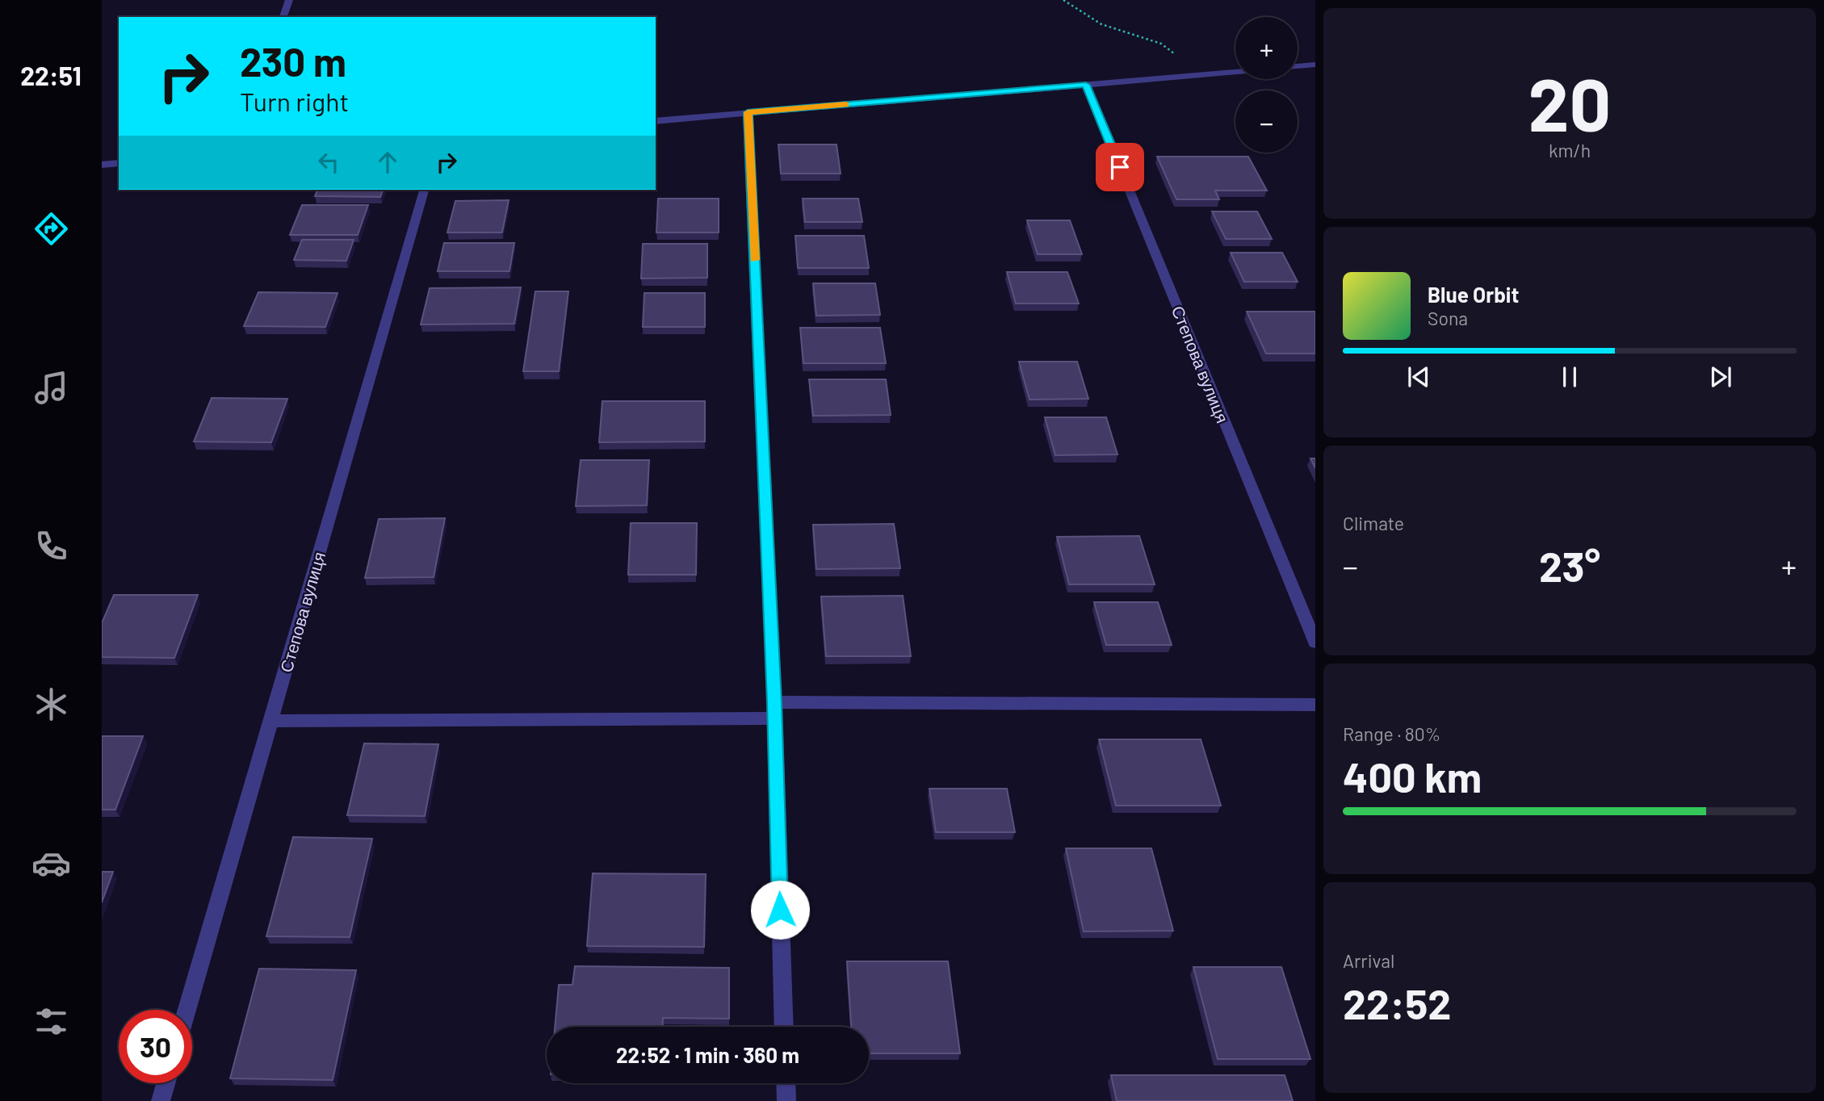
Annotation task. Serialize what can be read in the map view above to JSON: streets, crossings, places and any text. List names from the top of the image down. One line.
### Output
{"streets":{"street":["Степова вулиця"]},"page":{"tabs":"22:51","tile":[["20","km/h"],"Climate",["Range · 80%","400 km"],["Arrival","22:52"]],"map_buttons":["+","−"],"turn":["230 m","Turn right"],"song":["Blue Orbit","Sona"],"heat":["−","23°","+"],"limit":"30","trip":"22:52 · 1 min · 360 m"}}
